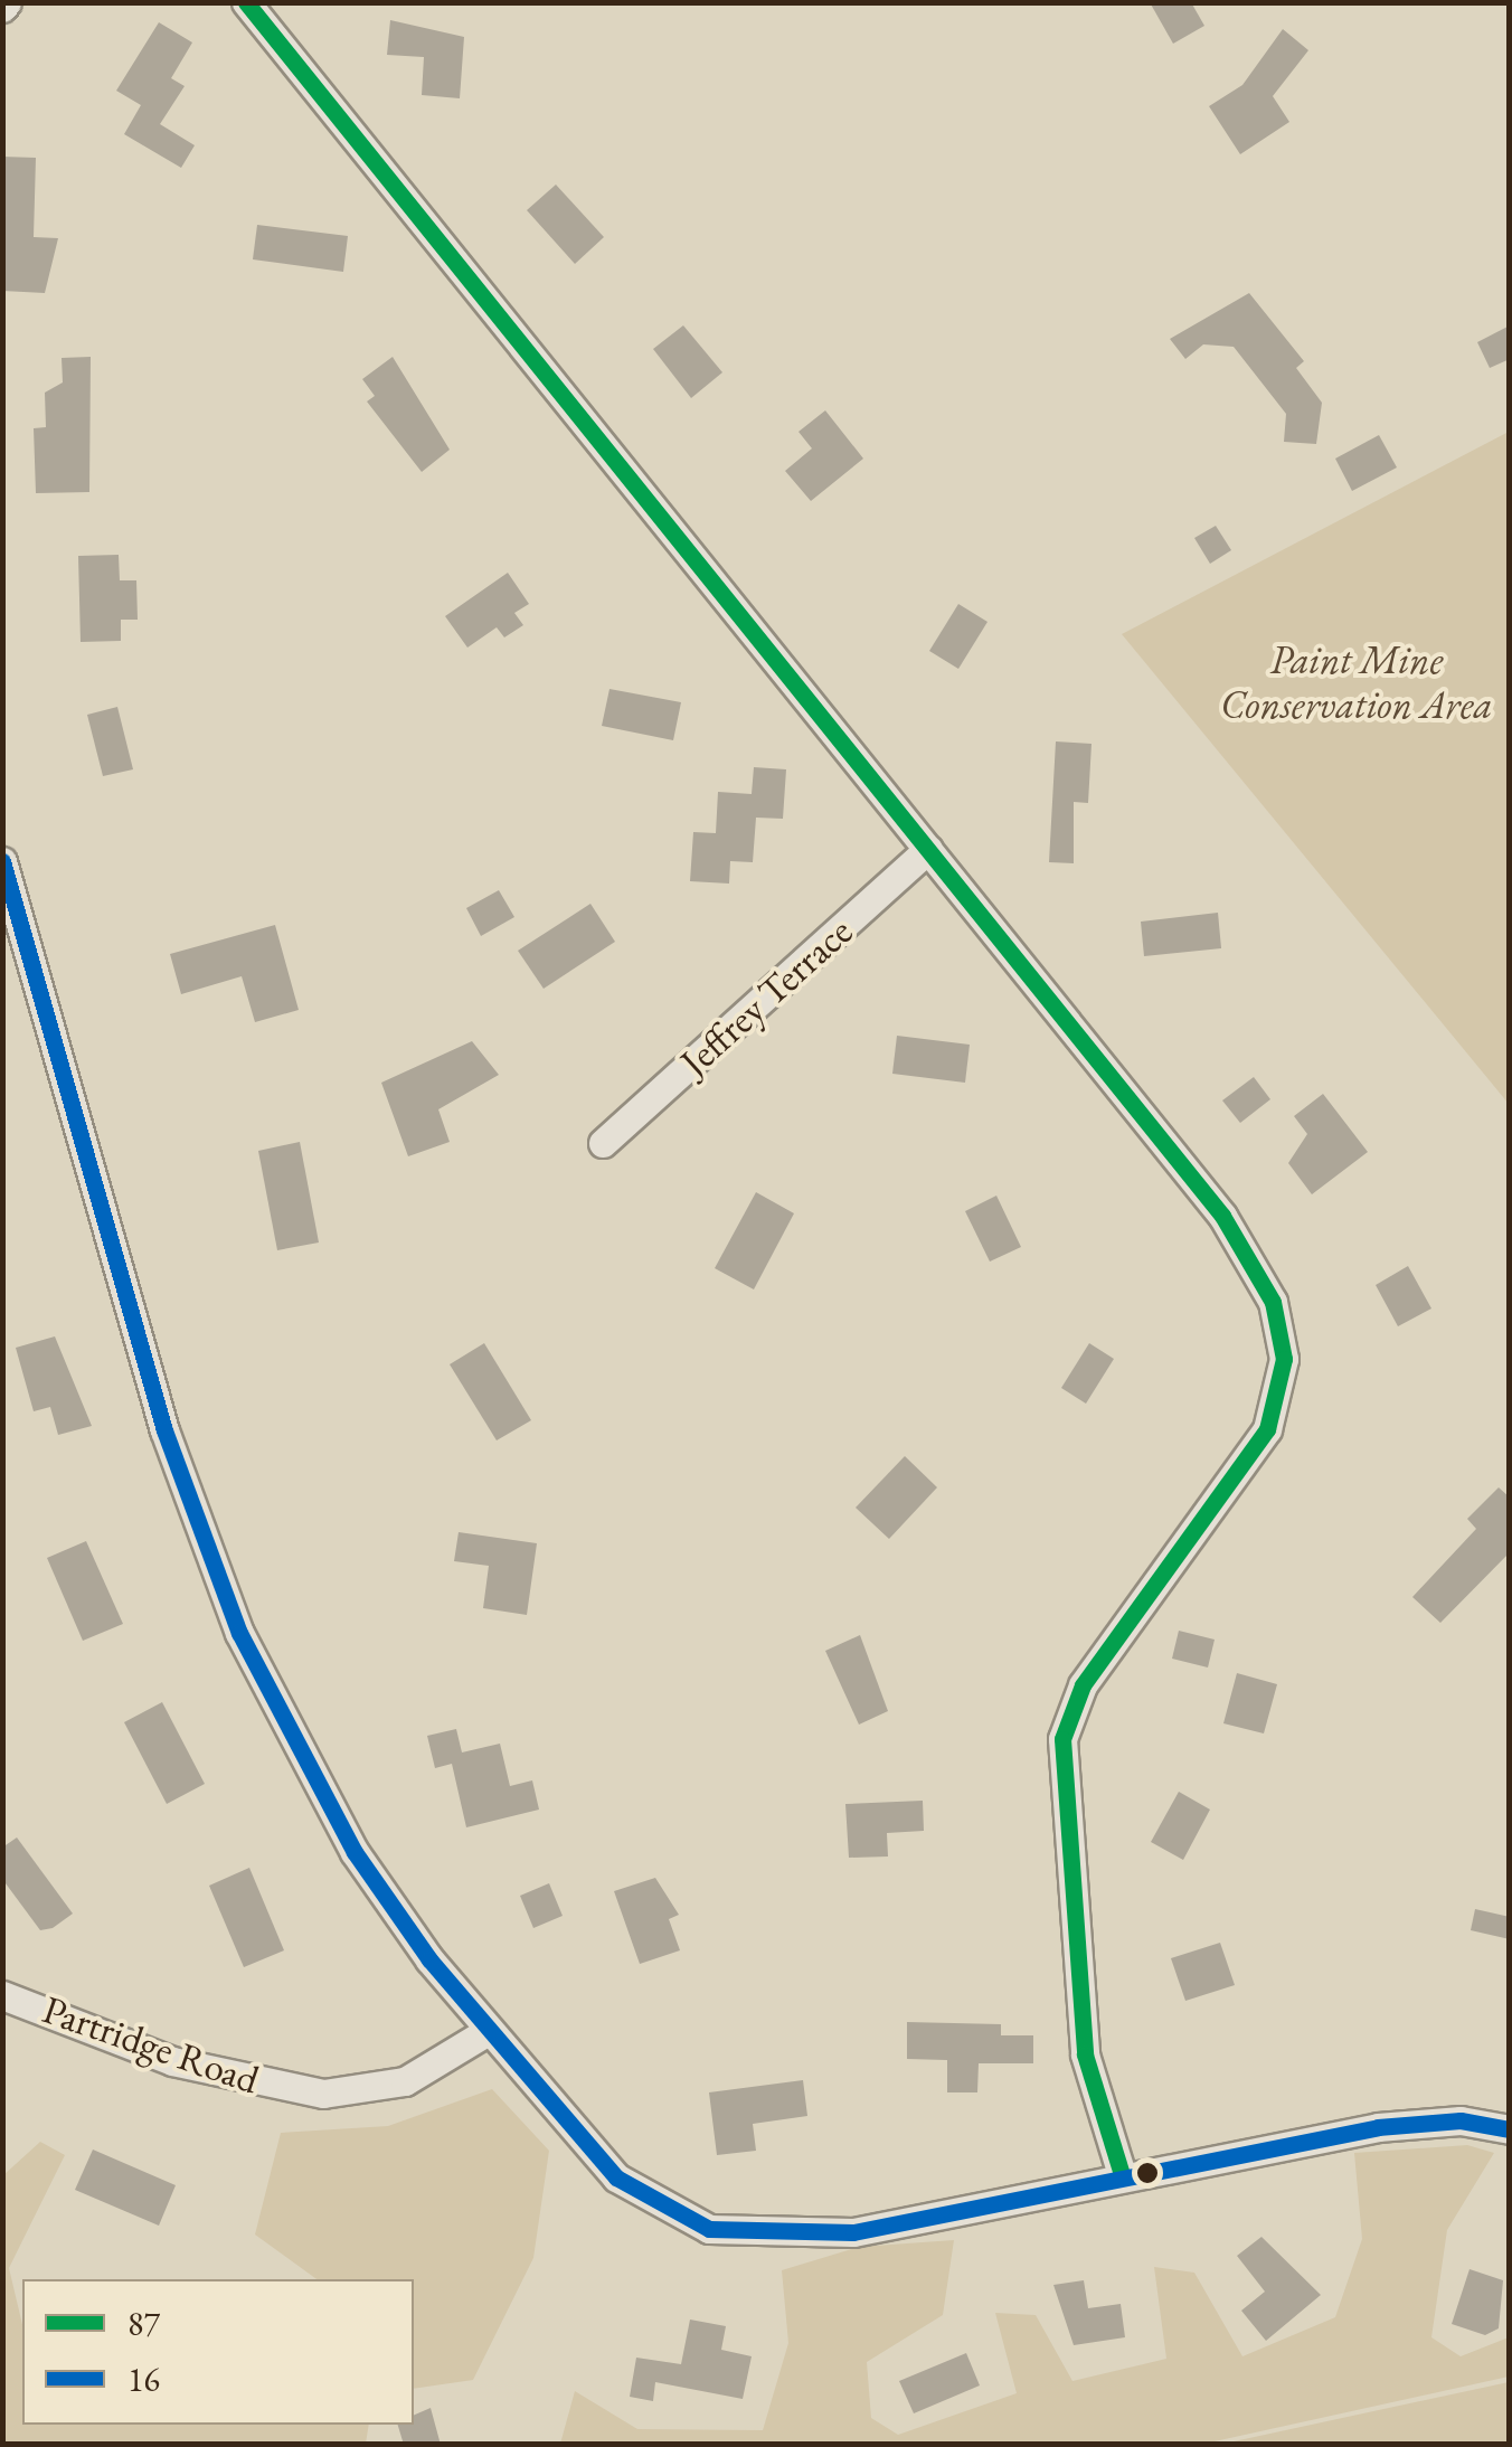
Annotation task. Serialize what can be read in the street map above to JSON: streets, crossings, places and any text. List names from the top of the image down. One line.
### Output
{"streets":{"street":["Jeffrey Terrace","Partridge Road"]},"parks":["Paint Mine Conservation Area"],"lines":["transit line 87","transit line 16"],"legend":["87","16"]}
